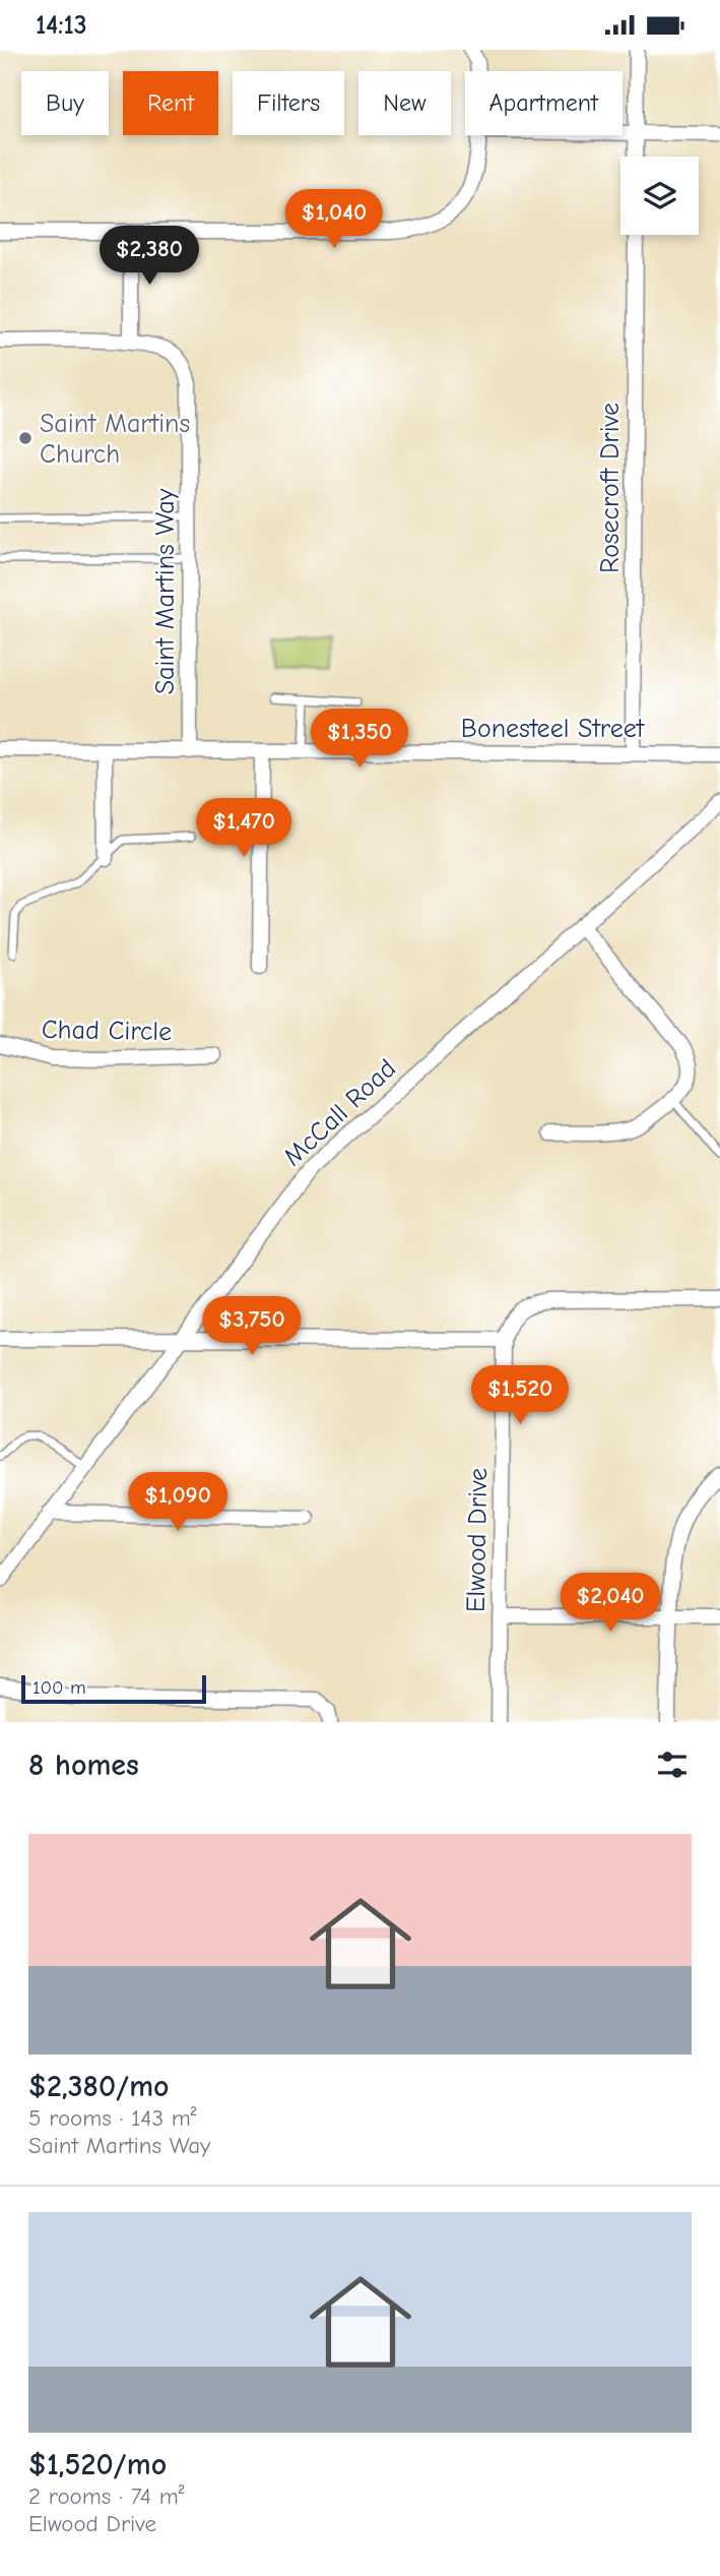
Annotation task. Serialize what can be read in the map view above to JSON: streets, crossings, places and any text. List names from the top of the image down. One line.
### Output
{"streets":{"street":["Rosecroft Drive","Saint Martins Way","Bonesteel Street","Chad Circle","McCall Road","Elwood Drive"]},"crossings":[["Rosecroft Drive","Bonesteel Street"],["Saint Martins Way","Bonesteel Street"]],"places":["Saint Martins Church"],"scale_bar":"100 m","page":{"status":"14:13","chip":["Buy","Rent","Filters","New","Apartment"],"price":["$1,040","$2,380","$1,350","$1,470","$3,750","$1,520","$1,090","$2,040"],"scale":"100 m","heading":"8 homes","list":[{"name":"$2,380/mo","note":"5 rooms · 143 m² · Saint Martins Way"},{"name":"$1,520/mo","note":"2 rooms · 74 m² · Elwood Drive"}]}}
